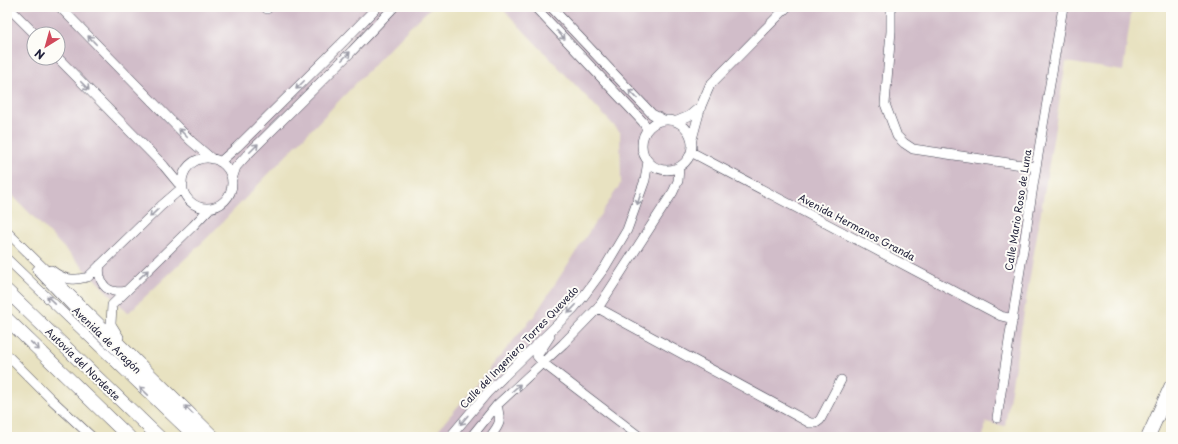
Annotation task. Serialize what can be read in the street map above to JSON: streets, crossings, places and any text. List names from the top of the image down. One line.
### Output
{"streets":{"highway":["Autovía del Nordeste"],"street":["Calle Mario Roso de Luna","Avenida Hermanos Granda","Avenida de Aragón","Calle del Ingeniero Torres Quevedo"]},"crossings":[["Calle Mario Roso de Luna","Avenida Hermanos Granda"],["Avenida Hermanos Granda","Calle del Ingeniero Torres Quevedo"]],"north":"bottom left"}
